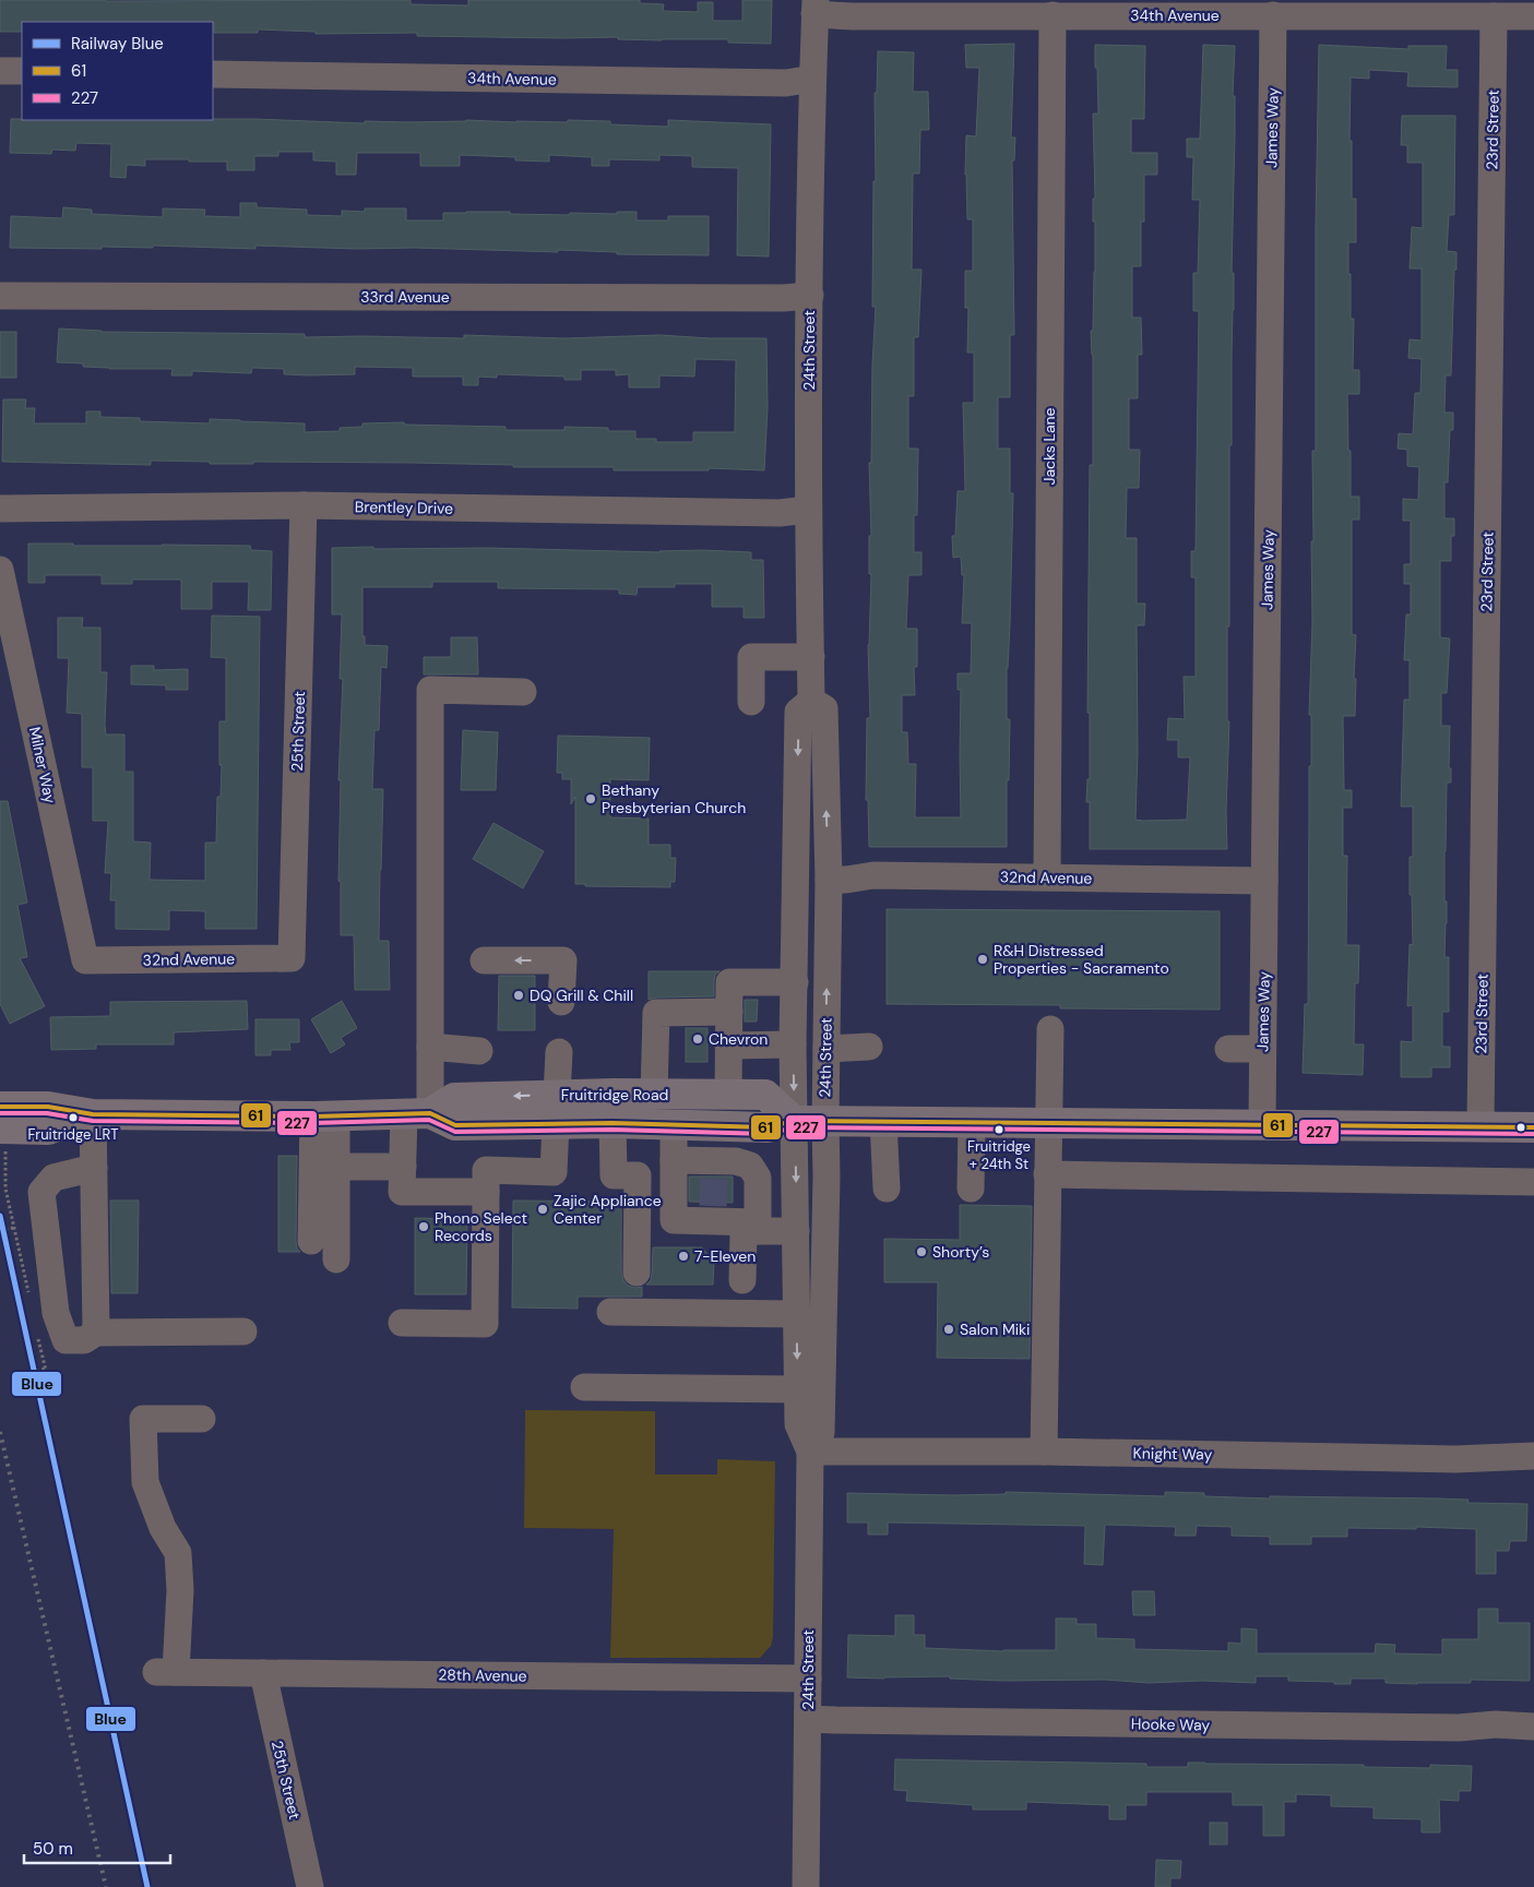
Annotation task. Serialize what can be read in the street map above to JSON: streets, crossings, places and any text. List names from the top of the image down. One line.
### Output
{"streets":{"main road":["Fruitridge Road"],"street":["34th Avenue","James Way","23rd Street","33rd Avenue","24th Street","Jacks Lane","Brentley Drive","25th Street","Milner Way","32nd Avenue","Knight Way","28th Avenue","Hooke Way"]},"crossings":[["34th Avenue","James Way"],["34th Avenue","23rd Street"],["34th Avenue","24th Street"],["34th Avenue","Jacks Lane"],["James Way","32nd Avenue"],["James Way","Fruitridge Road"],["23rd Street","Fruitridge Road"],["33rd Avenue","24th Street"],["24th Street","Brentley Drive"],["24th Street","32nd Avenue"],["24th Street","Fruitridge Road"],["24th Street","Knight Way"],["24th Street","28th Avenue"],["24th Street","Hooke Way"],["Jacks Lane","32nd Avenue"],["Brentley Drive","25th Street"],["25th Street","32nd Avenue"],["25th Street","28th Avenue"],["Milner Way","32nd Avenue"]],"places":["Bethany Presbyterian Church","R&H Distressed Properties - Sacramento","DQ Grill & Chill","Chevron","Fruitridge LRT","Fruitridge + 24th St","Zajic Appliance Center","Phono Select Records","Shorty’s","7-Eleven","Salon Miki"],"lines":["transit line 61","transit line 227","rail line Blue"],"legend":["Railway Blue","61","227"],"scale_bar":"50 m"}
